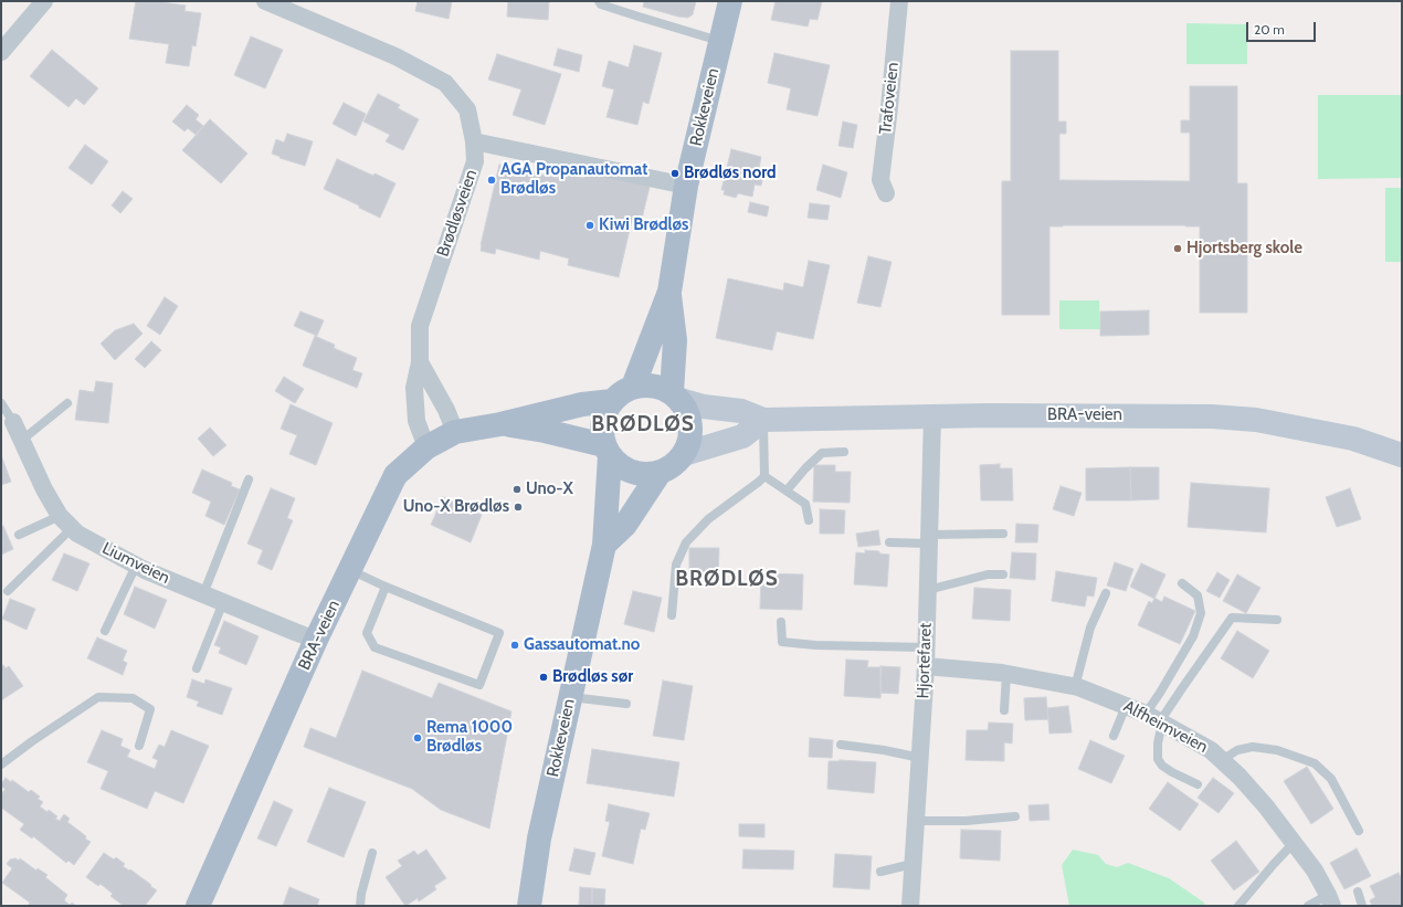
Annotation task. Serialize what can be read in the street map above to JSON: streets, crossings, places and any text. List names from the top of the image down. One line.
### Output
{"streets":{"main road":["Rokkeveien","BRA-veien"],"street":["Trafoveien","Brødløsveien","Liumveien","Hjortefaret","Alfheimveien"]},"crossings":[["Rokkeveien","BRA-veien"],["Brødløsveien","BRA-veien"],["BRA-veien","Liumveien"],["BRA-veien","Hjortefaret"],["Hjortefaret","Alfheimveien"]],"districts":["BRØDLØS","BRØDLØS"],"places":["Brødløs nord","AGA Propanautomat Brødløs","Kiwi Brødløs","Hjortsberg skole","Uno-X","Uno-X Brødløs","Gassautomat.no","Brødløs sør","Rema 1000 Brødløs"],"scale_bar":"20 m"}
